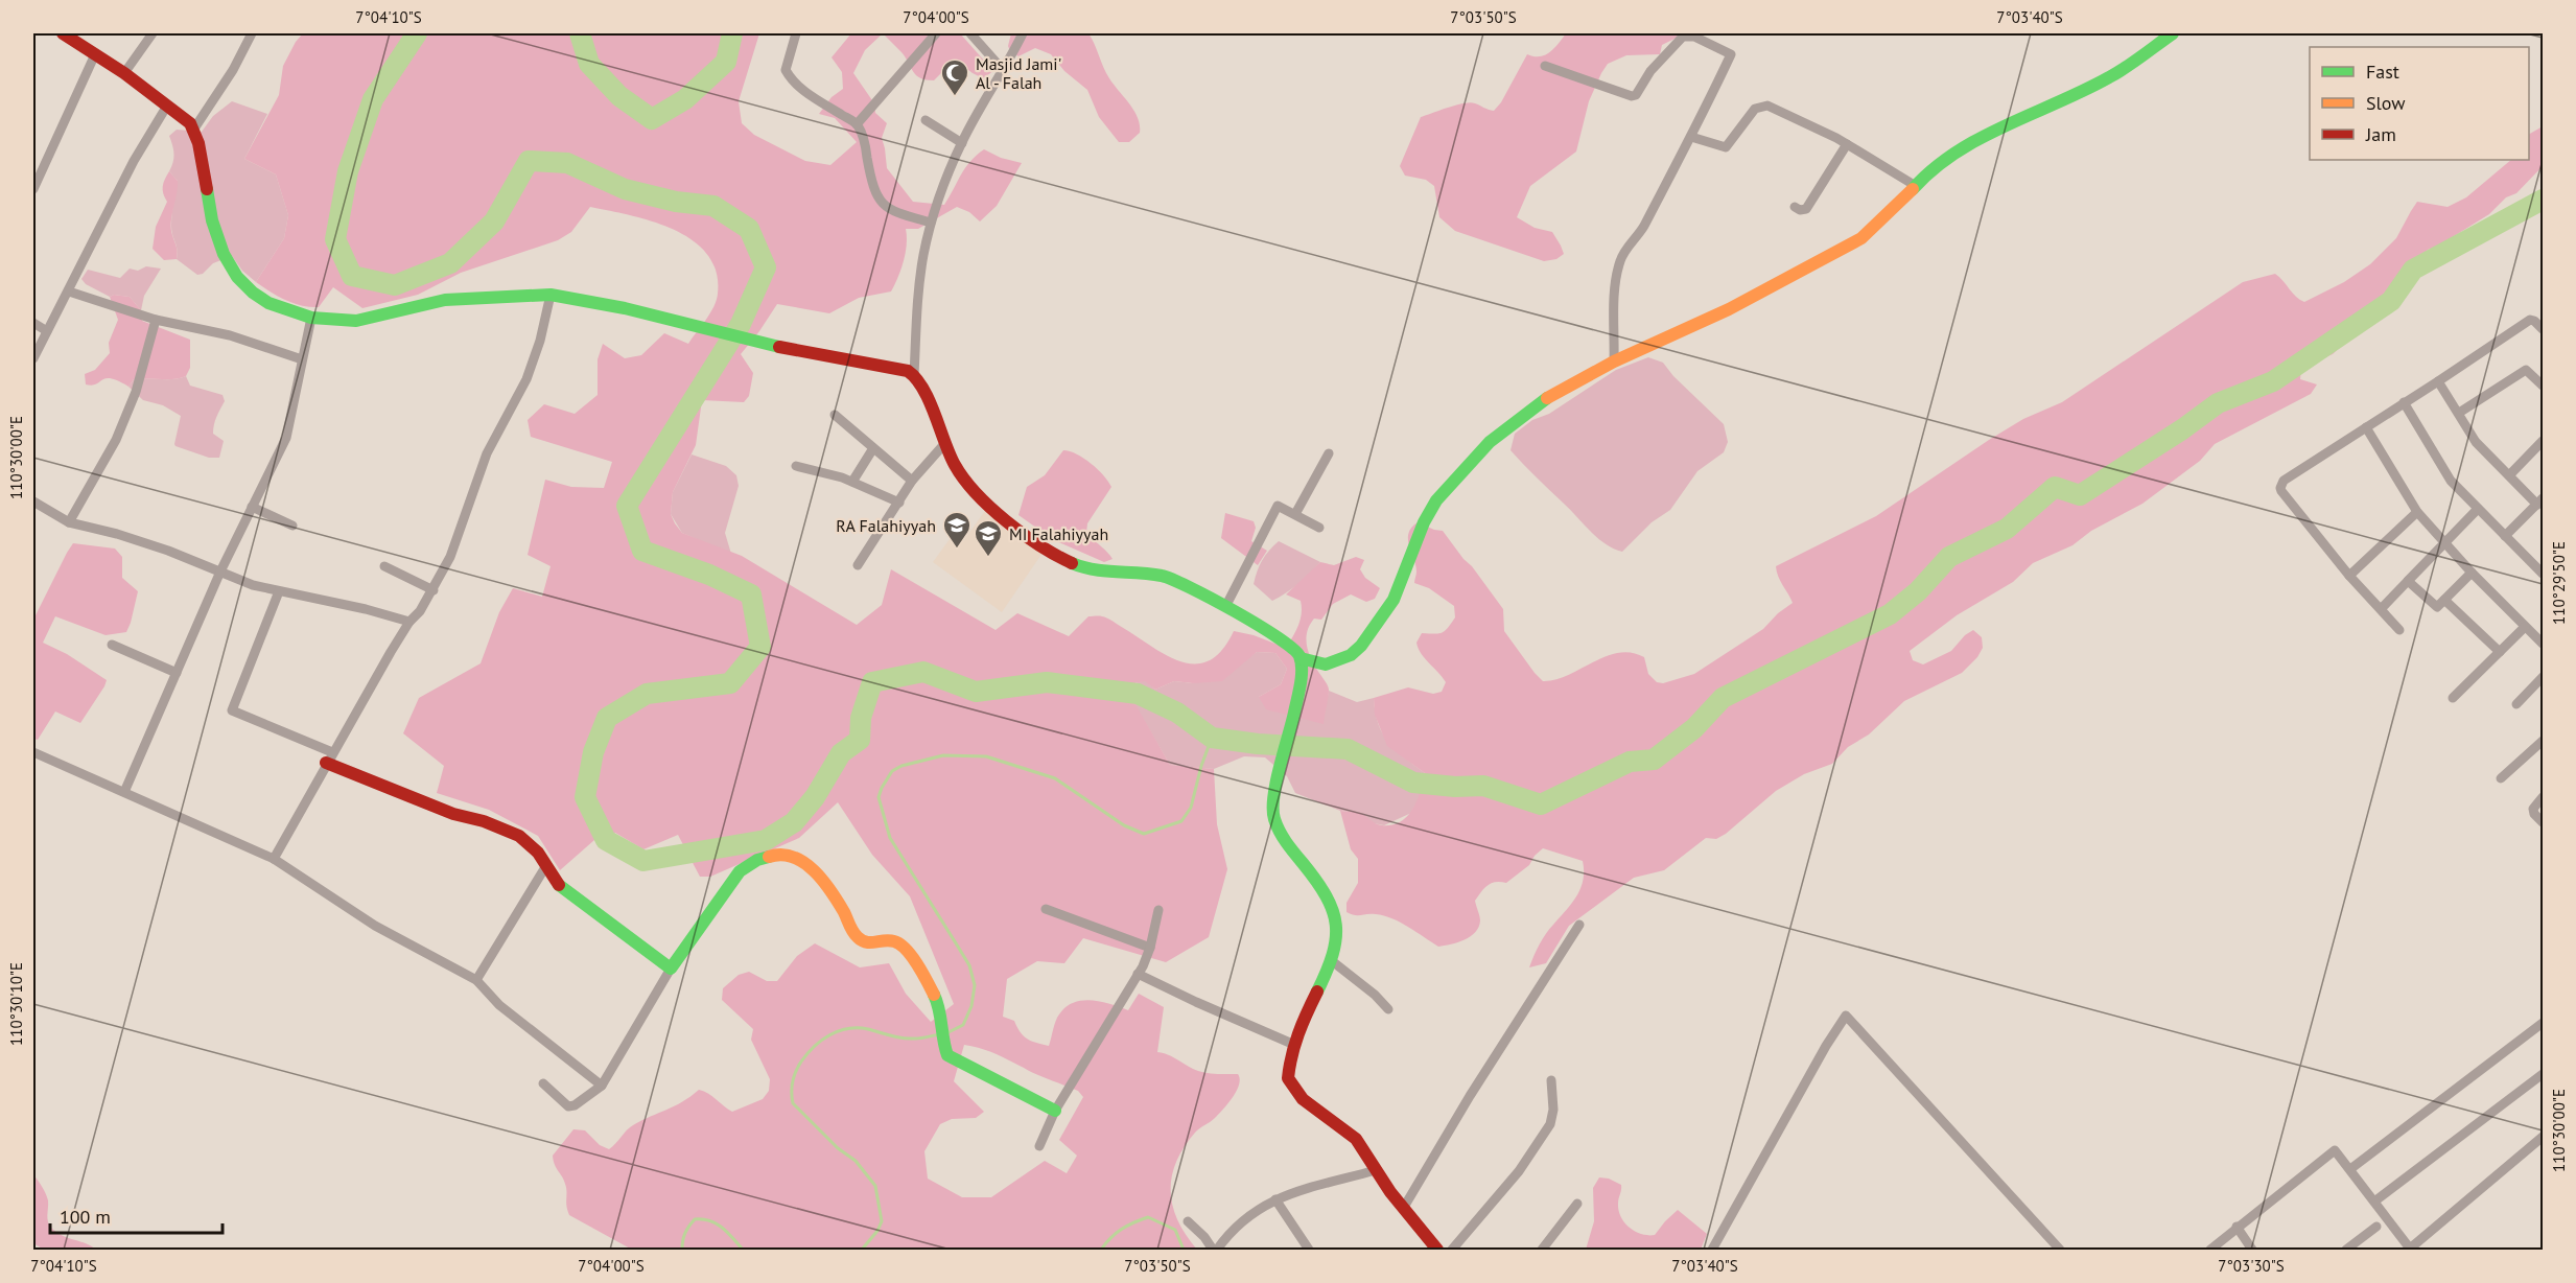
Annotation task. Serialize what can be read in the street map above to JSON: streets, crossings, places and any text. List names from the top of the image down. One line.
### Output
{"places":{"mosque":["Masjid Jami' Al - Falah"],"school or university":["RA Falahiyyah","MI Falahiyyah"]},"legend":["Fast","Slow","Jam"],"scale_bar":"100 m","coordinates":["7°04'10\"S","7°04'00\"S","7°03'50\"S","7°03'40\"S","110°30'00\"E","110°29'50\"E","110°30'10\"E","7°03'30\"S"]}
